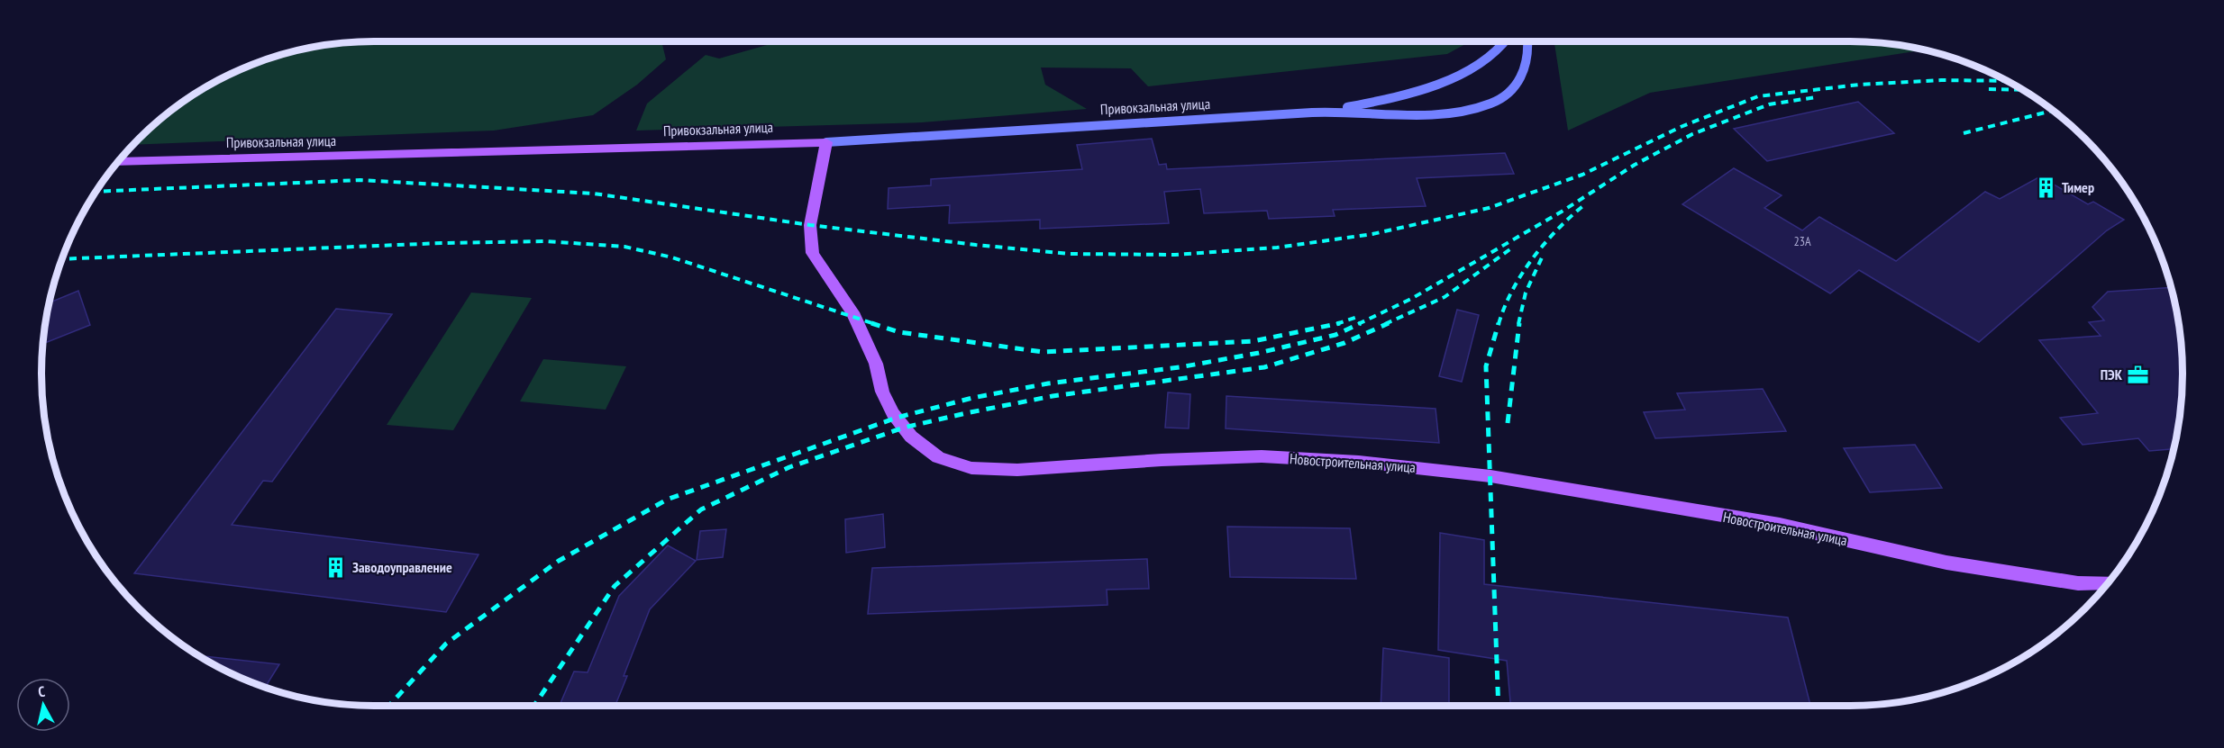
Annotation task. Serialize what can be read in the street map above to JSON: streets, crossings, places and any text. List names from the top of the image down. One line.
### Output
{"streets":{"main road":["Привокзальная улица","Новостроительная улица"]},"crossings":[["Привокзальная улица","Новостроительная улица"]],"places":{"building":["Тимер","Заводоуправление"],"office":["ПЭК"]},"house_numbers":["23А"],"north":"top"}
